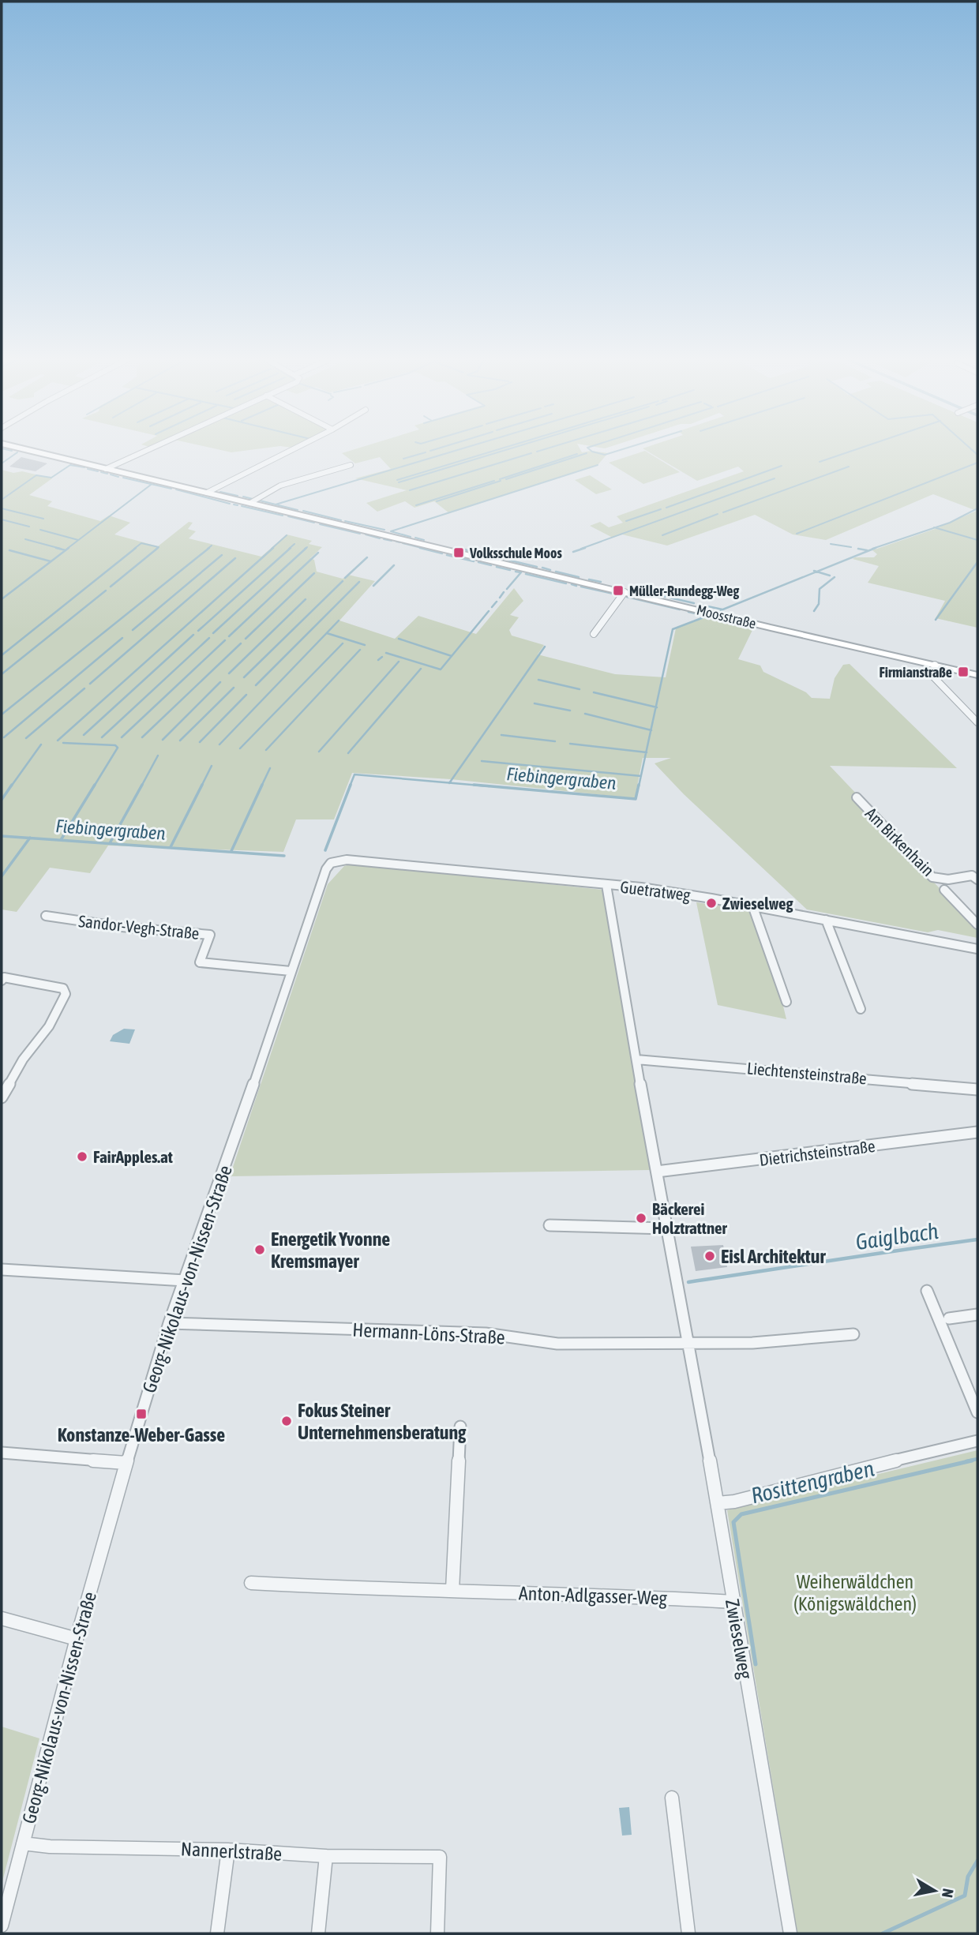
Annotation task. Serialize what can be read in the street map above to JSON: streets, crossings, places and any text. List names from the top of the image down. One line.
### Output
{"streets":{"street":["Moosstraße","Am Birkenhain","Guetratweg","Sandor-Vegh-Straße","Liechtensteinstraße","Dietrichsteinstraße","Georg-Nikolaus-von-Nissen-Straße","Hermann-Löns-Straße","Anton-Adlgasser-Weg","Zwieselweg","Nannerlstraße"]},"crossings":[["Guetratweg","Georg-Nikolaus-von-Nissen-Straße"],["Guetratweg","Zwieselweg"],["Sandor-Vegh-Straße","Georg-Nikolaus-von-Nissen-Straße"],["Liechtensteinstraße","Zwieselweg"],["Dietrichsteinstraße","Zwieselweg"],["Georg-Nikolaus-von-Nissen-Straße","Hermann-Löns-Straße"],["Georg-Nikolaus-von-Nissen-Straße","Nannerlstraße"],["Hermann-Löns-Straße","Zwieselweg"],["Anton-Adlgasser-Weg","Zwieselweg"]],"water":["Fiebingergraben","Gaiglbach","Rosittengraben"],"parks":["Weiherwäldchen (Königswäldchen)"],"places":{"transit":["Volksschule Moos","Müller-Rundegg-Weg","Firmianstraße","Konstanze-Weber-Gasse"],"other":["Zwieselweg","FairApples.at","Bäckerei Holztrattner","Energetik Yvonne Kremsmayer","Eisl Architektur","Fokus Steiner Unternehmensberatung"]},"north":"right"}
